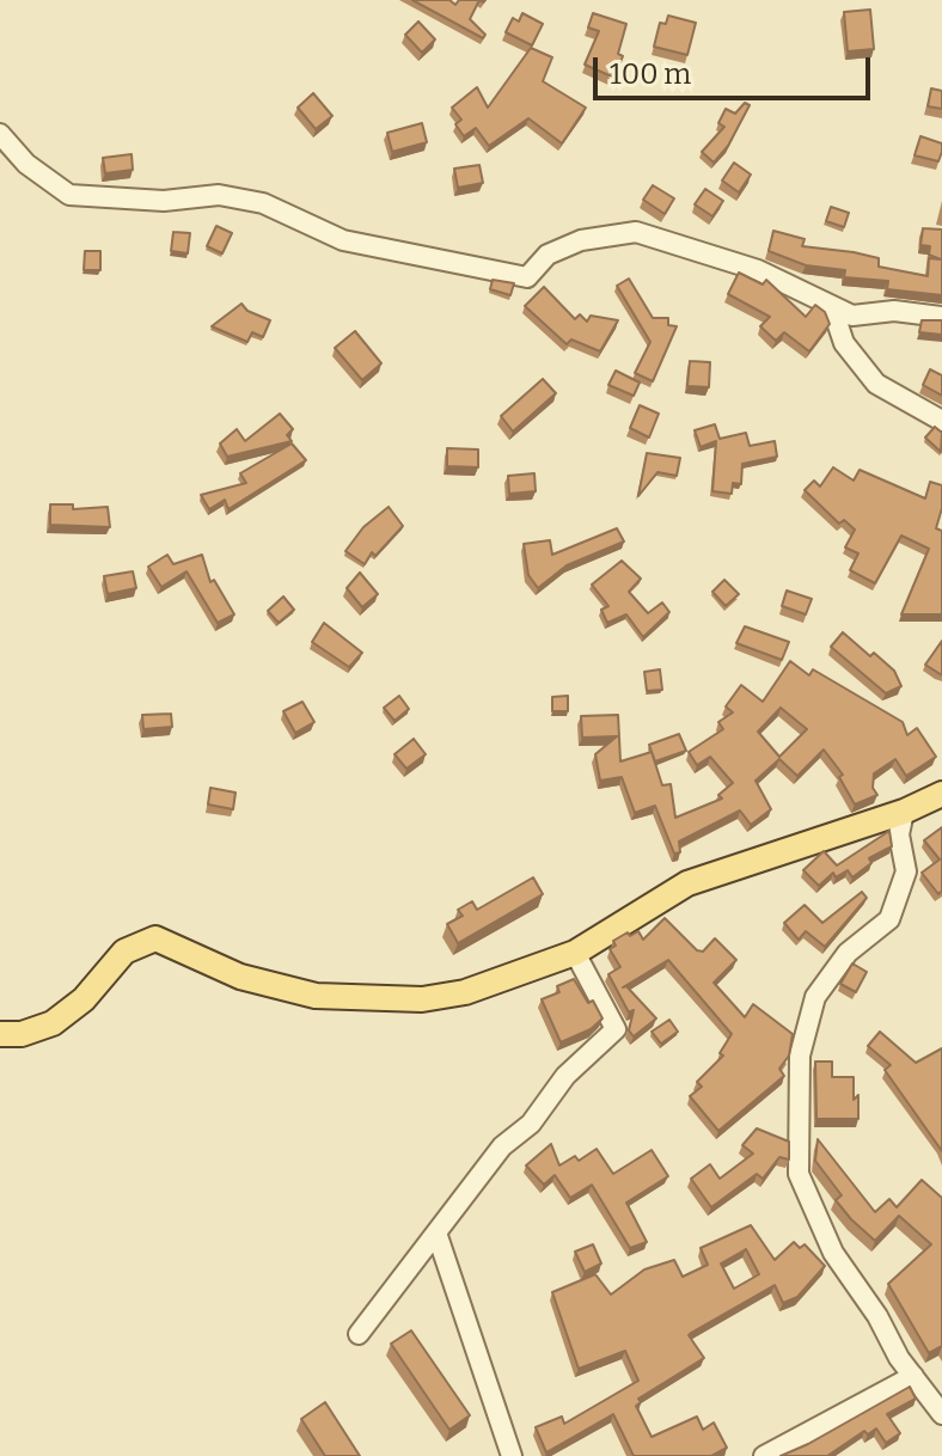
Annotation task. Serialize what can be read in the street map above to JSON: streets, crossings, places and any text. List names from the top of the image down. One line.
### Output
{"scale_bar":"100 m"}
